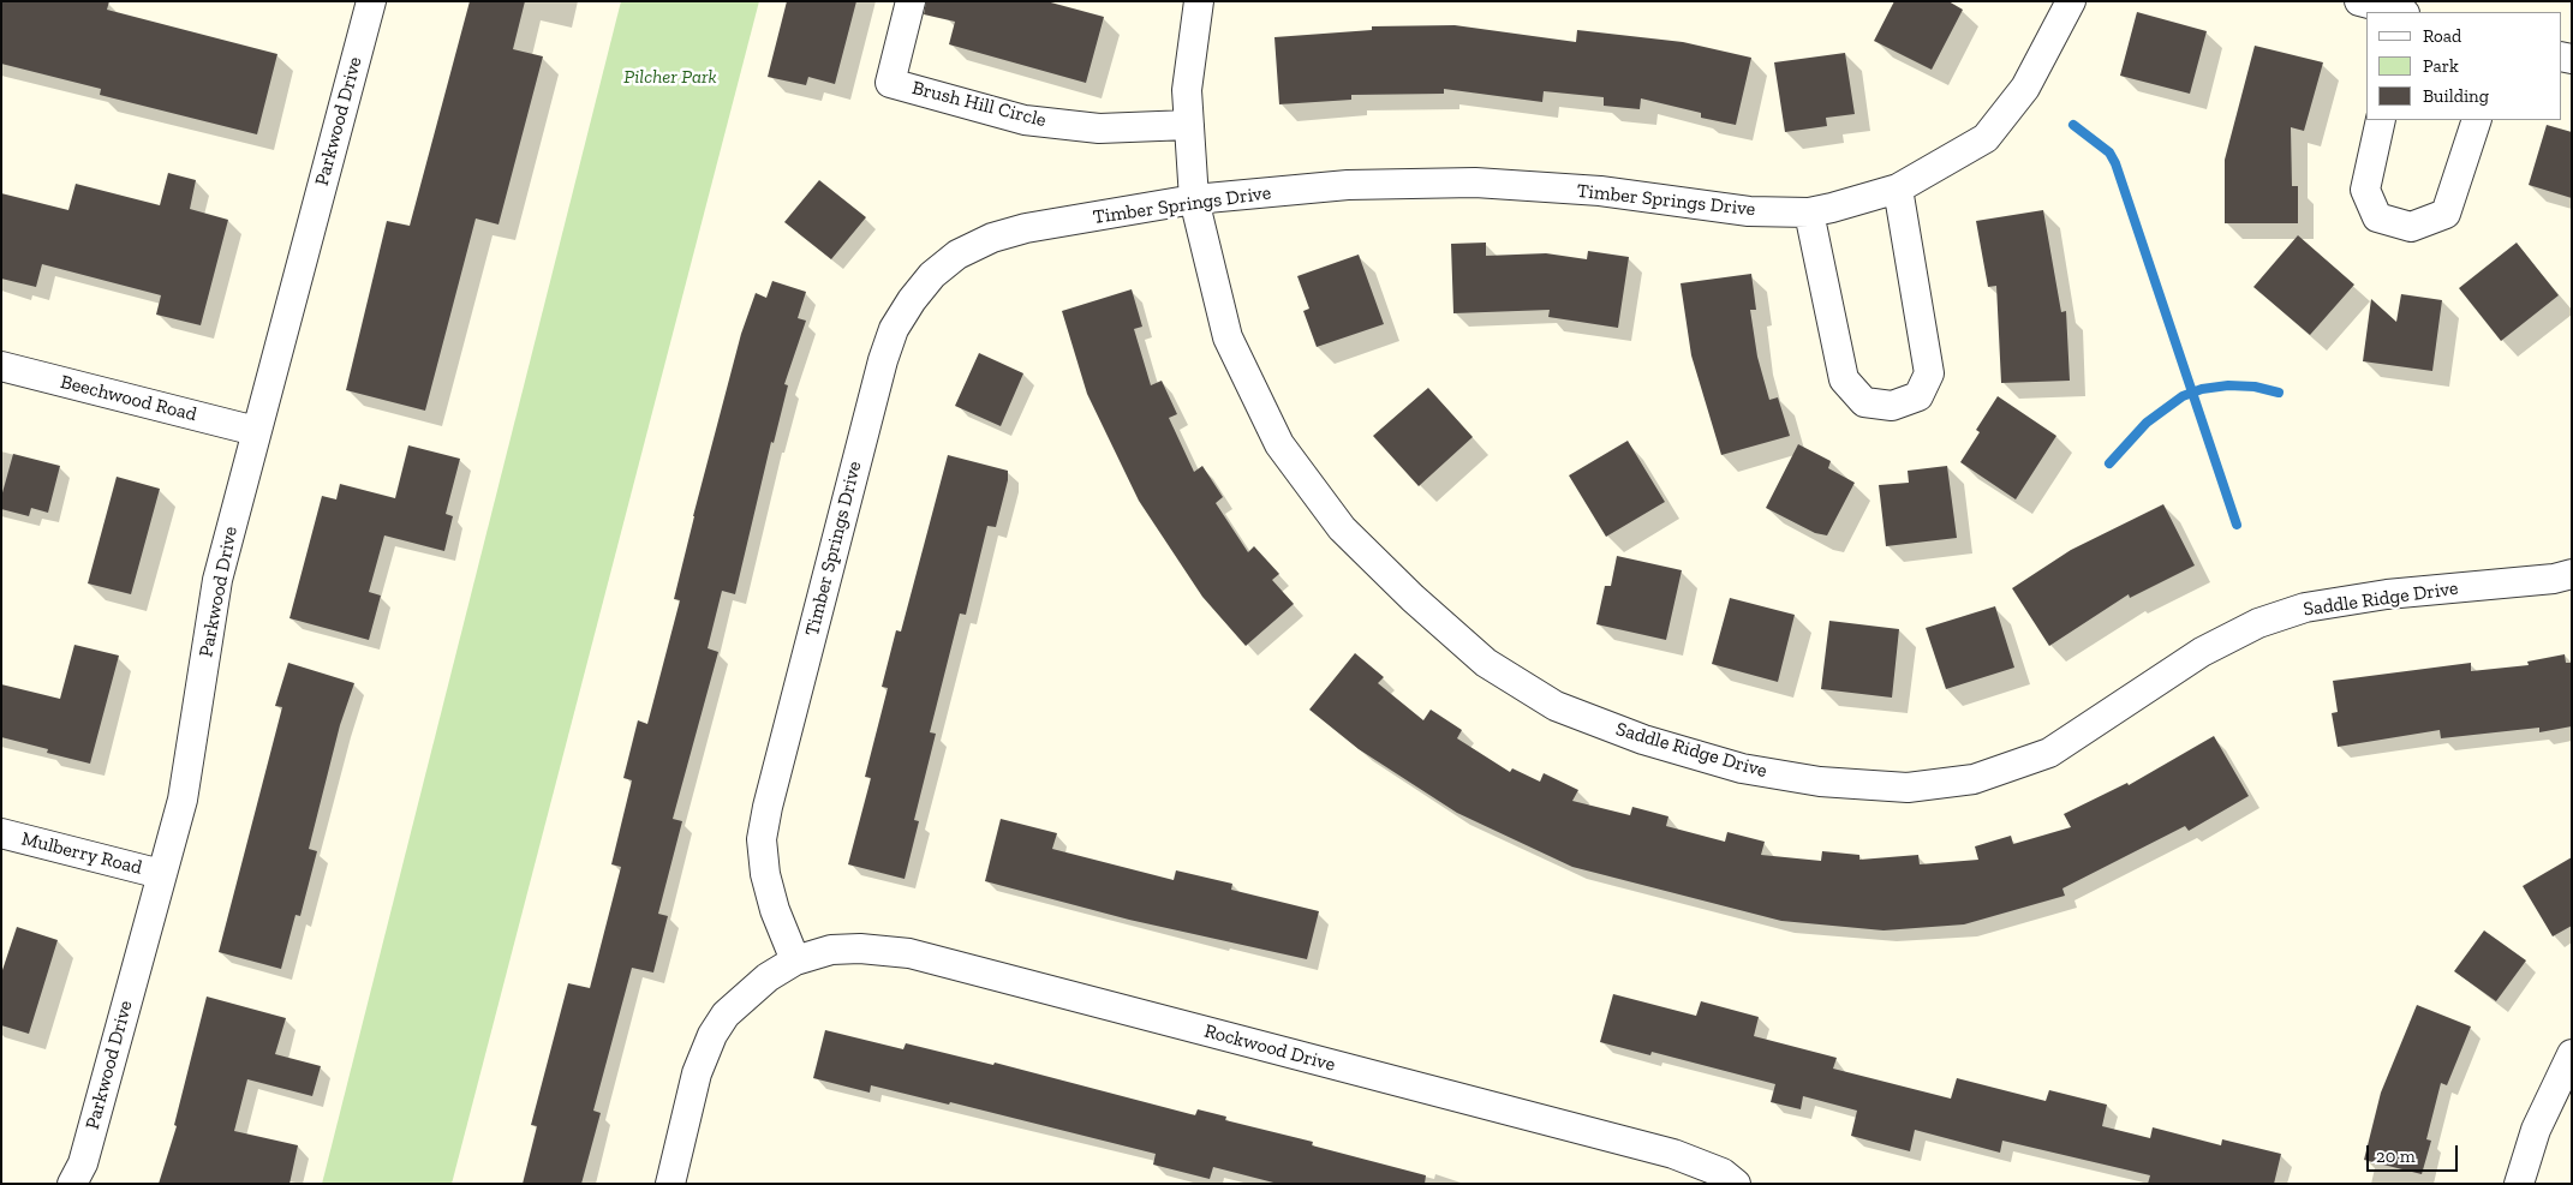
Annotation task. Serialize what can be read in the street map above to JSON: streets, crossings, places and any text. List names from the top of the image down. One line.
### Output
{"streets":{"street":["Brush Hill Circle","Parkwood Drive","Timber Springs Drive","Beechwood Road","Saddle Ridge Drive","Mulberry Road","Rockwood Drive"]},"crossings":[["Brush Hill Circle","Saddle Ridge Drive"],["Parkwood Drive","Beechwood Road"],["Parkwood Drive","Mulberry Road"],["Timber Springs Drive","Saddle Ridge Drive"],["Timber Springs Drive","Rockwood Drive"]],"parks":["Pilcher Park"],"legend":["Road","Park","Building"],"scale_bar":"20 m"}
